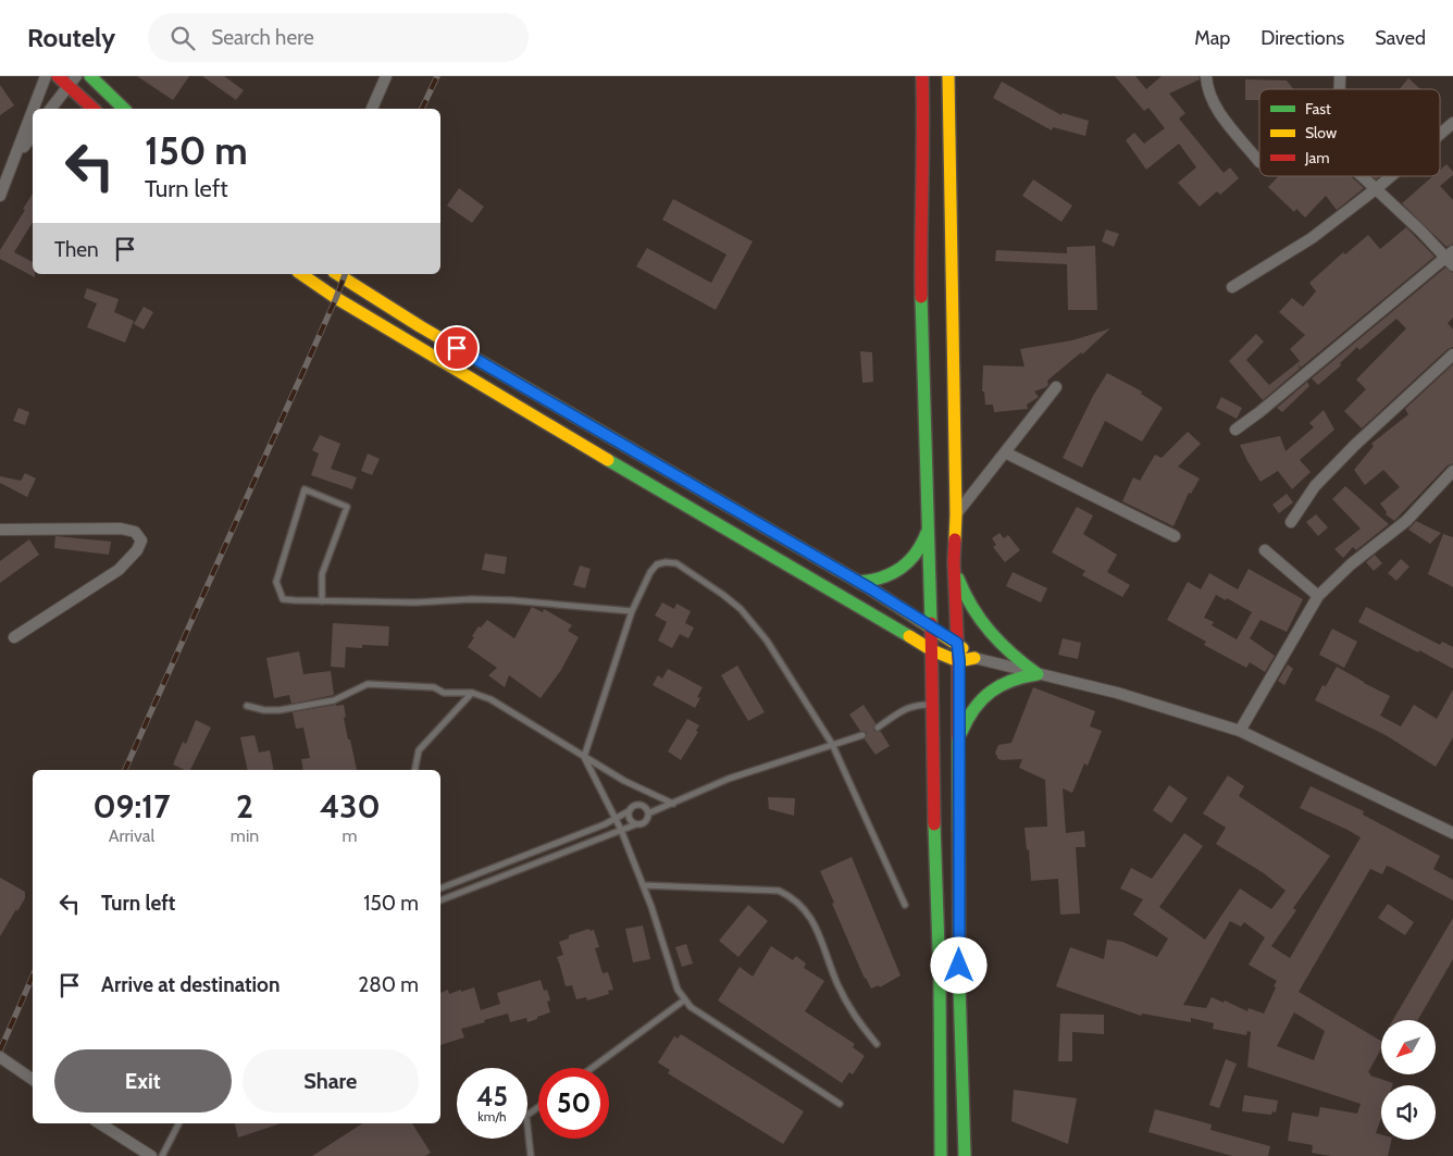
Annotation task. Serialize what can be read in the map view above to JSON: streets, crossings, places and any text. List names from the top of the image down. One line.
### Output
{"legend":["Fast","Slow","Jam"],"north":"bottom left","page":{"header":"Routely","search":"Search here","nav":["Map","Directions","Saved"],"turn":["150 m","Turn left"],"then":"Then","eta":["09:17","Arrival","2","min","430","m"],"list":[{"name":"Turn left","value":"150 m"},{"name":"Arrive at destination","value":"280 m"}],"buttons":["Exit","Share"],"speed":"45 km/h","limit":"50"}}
